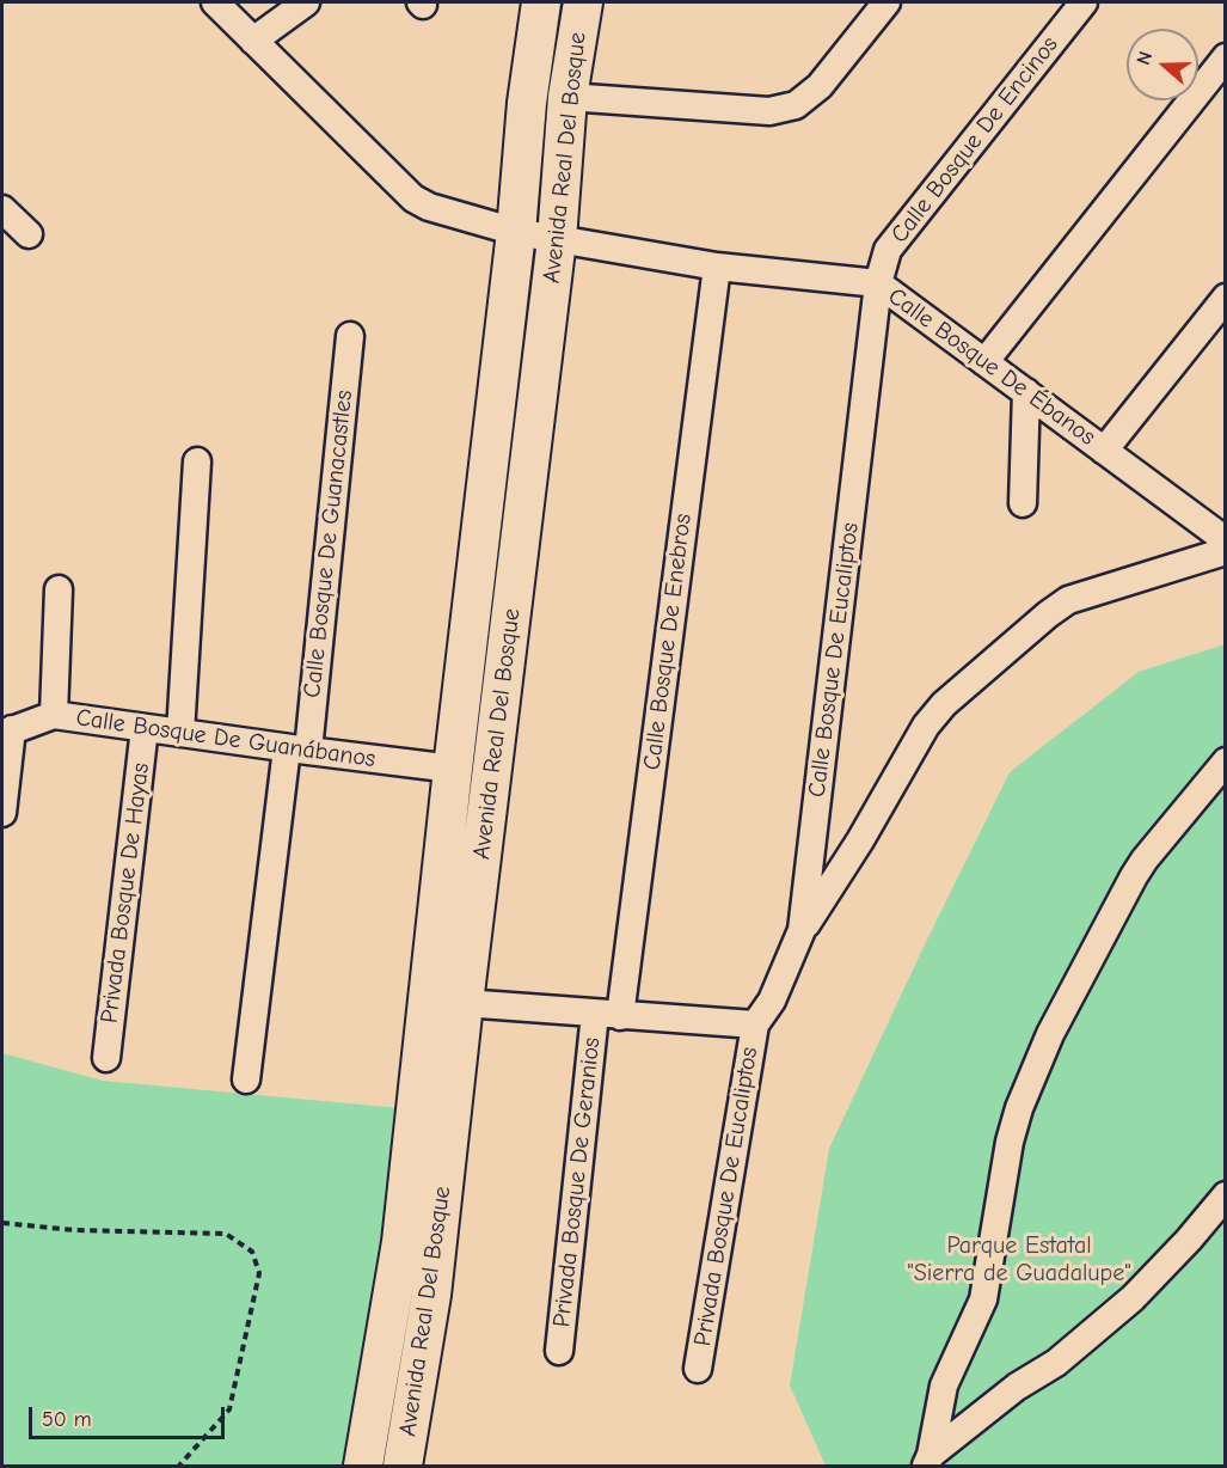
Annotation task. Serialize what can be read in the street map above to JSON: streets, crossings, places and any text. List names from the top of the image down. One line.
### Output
{"streets":{"main road":["Avenida Real Del Bosque"],"street":["Calle Bosque De Encinos","Calle Bosque De Ébanos","Calle Bosque De Guanacastles","Calle Bosque De Enebros","Calle Bosque De Eucaliptos","Calle Bosque De Guanábanos","Privada Bosque De Hayas","Privada Bosque De Geranios","Privada Bosque De Eucaliptos"]},"crossings":[["Calle Bosque De Encinos","Calle Bosque De Ébanos"],["Calle Bosque De Encinos","Calle Bosque De Eucaliptos"],["Avenida Real Del Bosque","Calle Bosque De Ébanos"],["Avenida Real Del Bosque","Calle Bosque De Guanábanos"],["Calle Bosque De Ébanos","Calle Bosque De Enebros"],["Calle Bosque De Ébanos","Calle Bosque De Eucaliptos"],["Calle Bosque De Guanacastles","Calle Bosque De Guanábanos"],["Calle Bosque De Enebros","Privada Bosque De Geranios"],["Calle Bosque De Eucaliptos","Privada Bosque De Eucaliptos"],["Calle Bosque De Guanábanos","Privada Bosque De Hayas"]],"parks":["Parque Estatal \"Sierra de Guadalupe\""],"scale_bar":"50 m","north":"left"}
